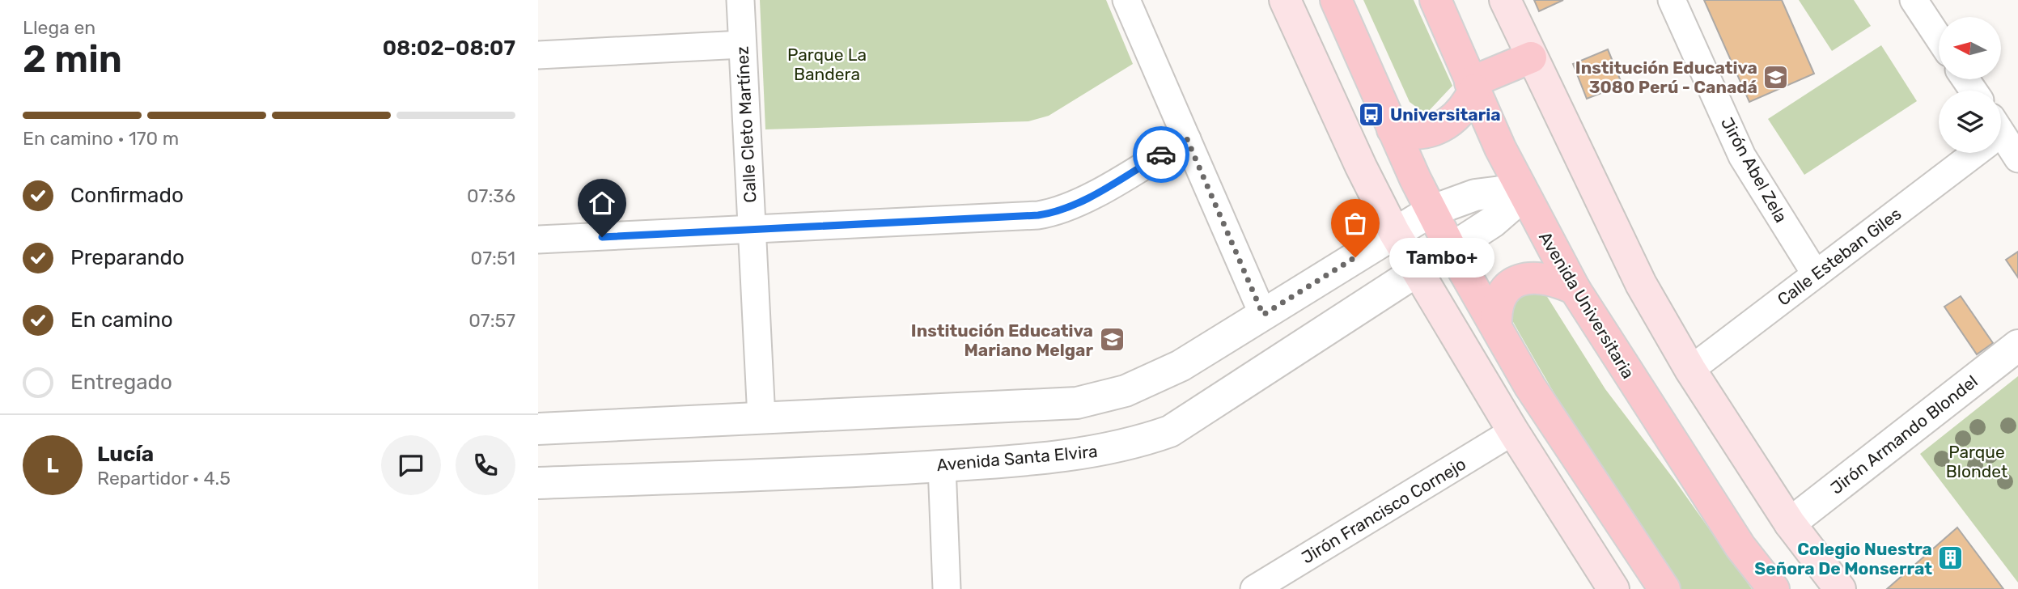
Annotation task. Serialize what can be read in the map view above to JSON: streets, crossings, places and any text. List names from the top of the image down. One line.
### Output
{"streets":{"main road":["Avenida Universitaria"],"street":["Calle Cleto Martínez","Jirón Abel Zela","Calle Esteban Giles","Jirón Armando Blondel","Avenida Santa Elvira","Jirón Francisco Cornejo"]},"crossings":[["Jirón Abel Zela","Calle Esteban Giles"],["Avenida Universitaria","Avenida Santa Elvira"]],"parks":["Parque La Bandera","Parque Blondet"],"places":{"school or university":["Institución Educativa 3080 Perú - Canadá","Institución Educativa Mariano Melgar"],"bus stop":["Universitaria"],"other":["Tambo+"],"building":["Colegio Nuestra Señora De Monserrat"]},"north":"left","page":{"heading":["2 min","Llega en","08:02–08:07"],"panel":["Lucía","Repartidor · 4.5"],"bar":"En camino · 170 m","list":[["Confirmado","07:36"],["Preparando","07:51"],["En camino","07:57"],"Entregado"],"bubble":"Tambo+","round":"L"}}
